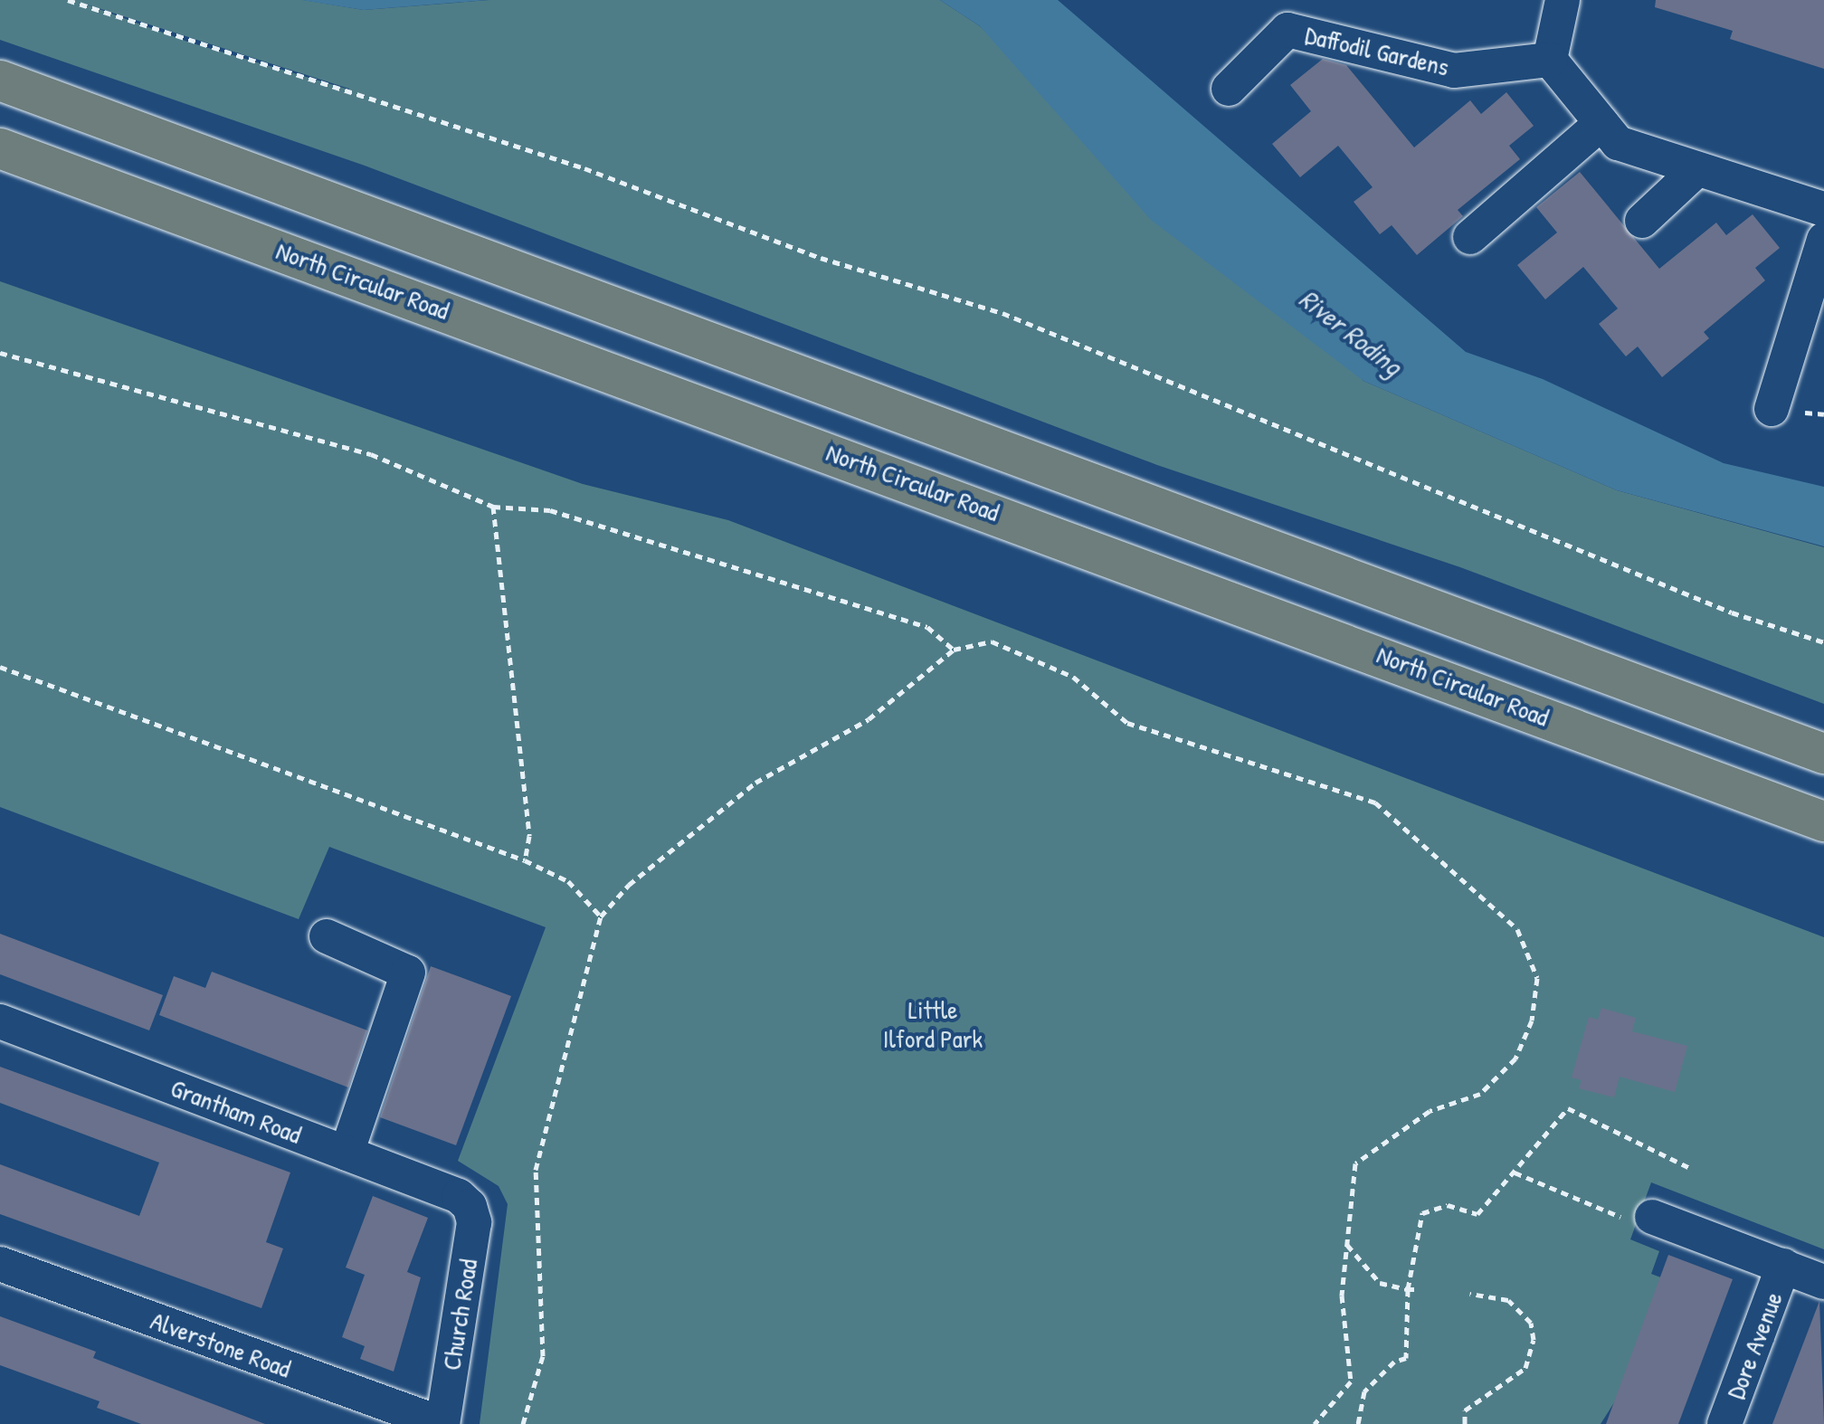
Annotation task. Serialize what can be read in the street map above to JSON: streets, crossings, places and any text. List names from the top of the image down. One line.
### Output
{"streets":{"highway":["North Circular Road"],"street":["Daffodil Gardens","Grantham Road","Church Road","Alverstone Road","Dore Avenue"]},"crossings":[["Grantham Road","Church Road"],["Church Road","Alverstone Road"]],"water":["River Roding"],"parks":["Little Ilford Park"]}
